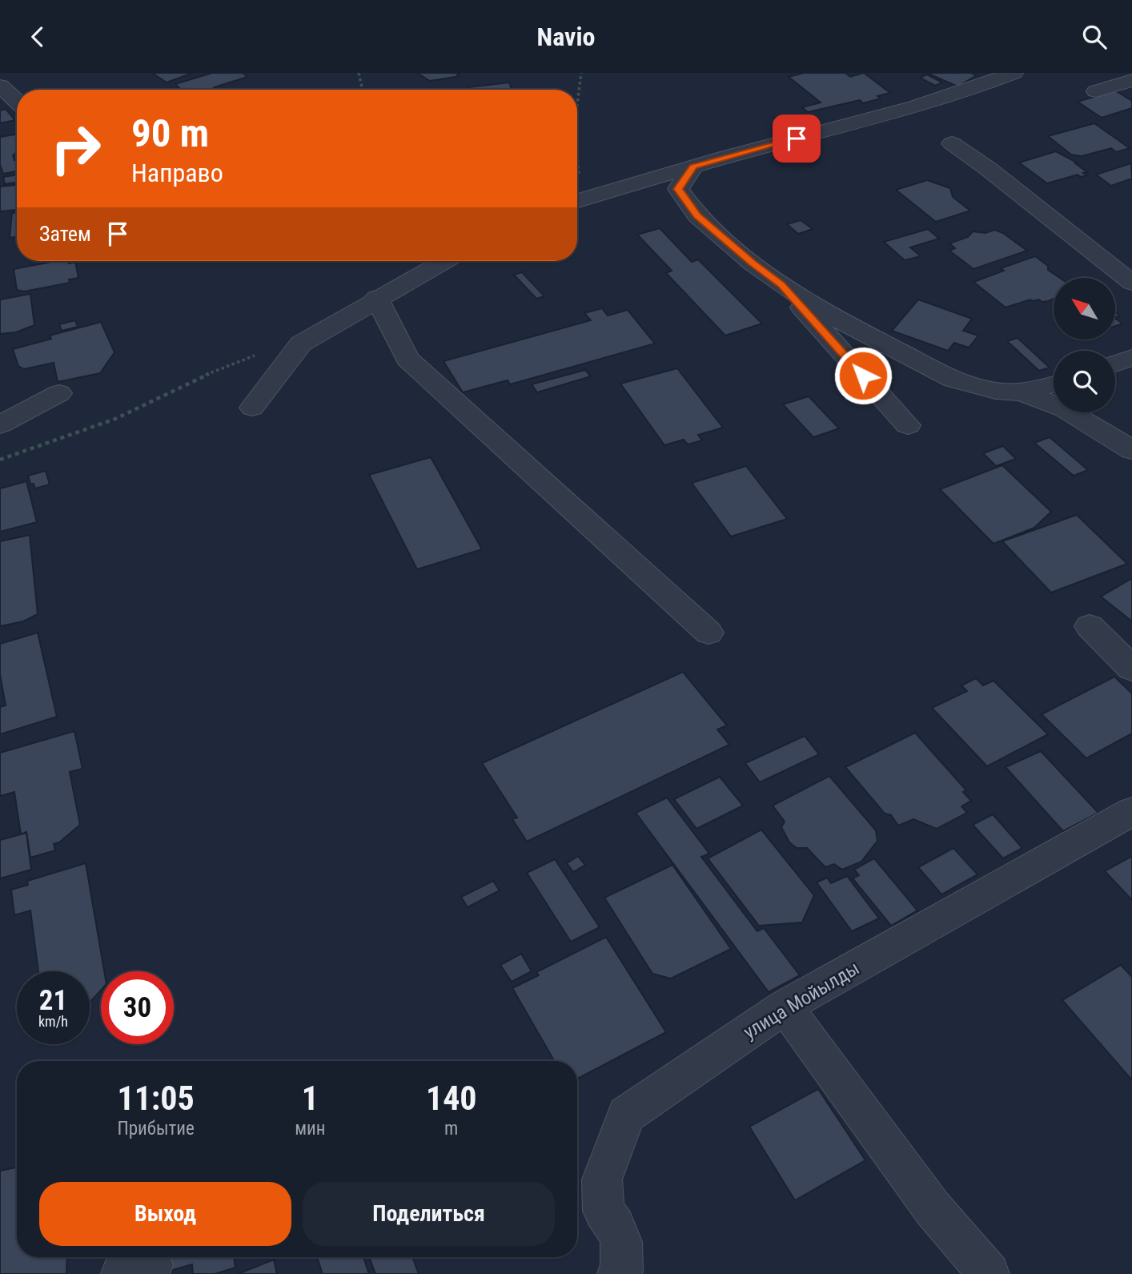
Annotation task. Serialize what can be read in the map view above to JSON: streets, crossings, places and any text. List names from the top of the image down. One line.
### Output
{"streets":{"street":["улица Мойылды"]},"north":"top left","page":{"header":"Navio","turn":["90 m","Направо"],"then":"Затем","speed":"21 km/h","limit":"30","eta":["11:05","Прибытие","1","мин","140","m"],"buttons":["Выход","Поделиться"]}}
